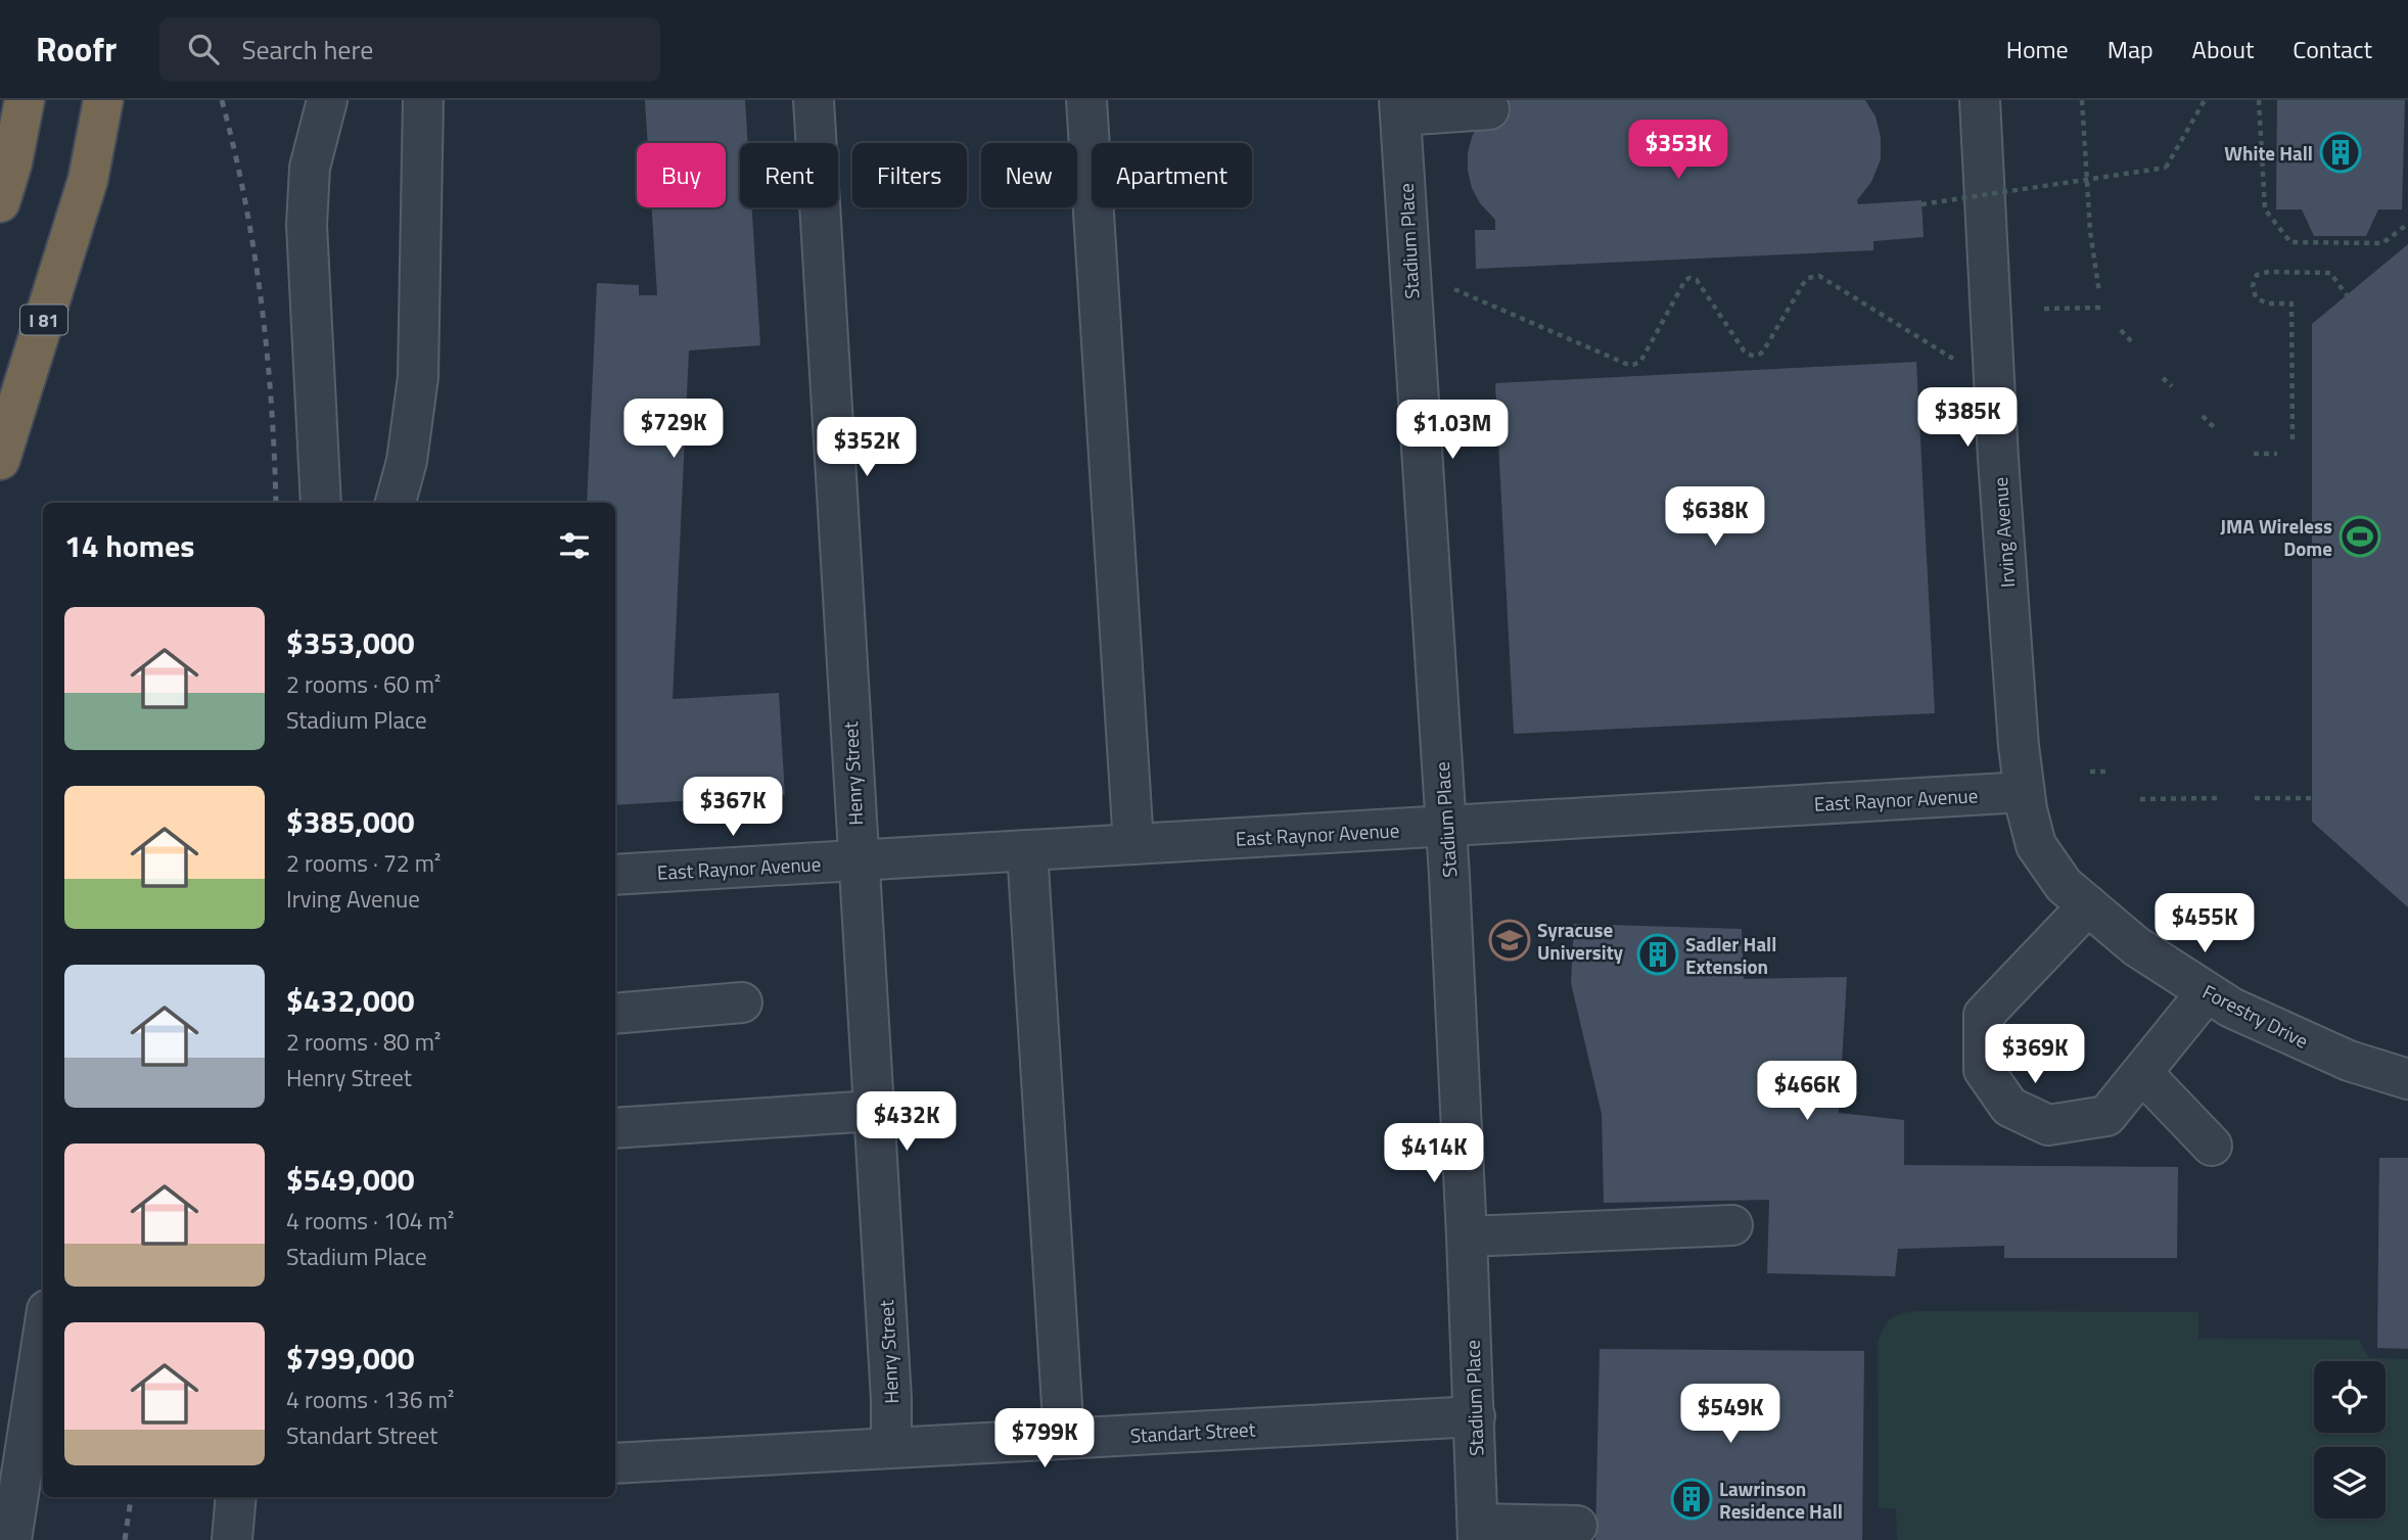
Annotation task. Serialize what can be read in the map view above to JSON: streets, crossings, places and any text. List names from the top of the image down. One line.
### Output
{"streets":{"highway":["I 81"],"street":["Stadium Place","Irving Avenue","Henry Street","East Raynor Avenue","Forestry Drive","Standart Street"]},"crossings":[["Stadium Place","East Raynor Avenue"],["Stadium Place","Standart Street"],["Irving Avenue","East Raynor Avenue"],["Irving Avenue","Forestry Drive"],["Henry Street","East Raynor Avenue"],["Henry Street","Standart Street"],["East Raynor Avenue","Forestry Drive"]],"places":{"building":["White Hall","Sadler Hall Extension","Lawrinson Residence Hall"],"sports":["JMA Wireless Dome"],"school or university":["Syracuse University"]},"page":{"header":"Roofr","search":"Search here","nav":["Home","Map","About","Contact"],"price":["$353K","$385K","$729K","$1.03M","$352K","$638K","$367K","$455K","$369K","$466K","$432K","$414K","$549K","$799K"],"chip":["Buy","Rent","Filters","New","Apartment"],"heading":"14 homes","list":[{"name":"$353,000","note":"2 rooms · 60 m² · Stadium Place"},{"name":"$385,000","note":"2 rooms · 72 m² · Irving Avenue"},{"name":"$432,000","note":"2 rooms · 80 m² · Henry Street"},{"name":"$549,000","note":"4 rooms · 104 m² · Stadium Place"},{"name":"$799,000","note":"4 rooms · 136 m² · Standart Street"}]}}
